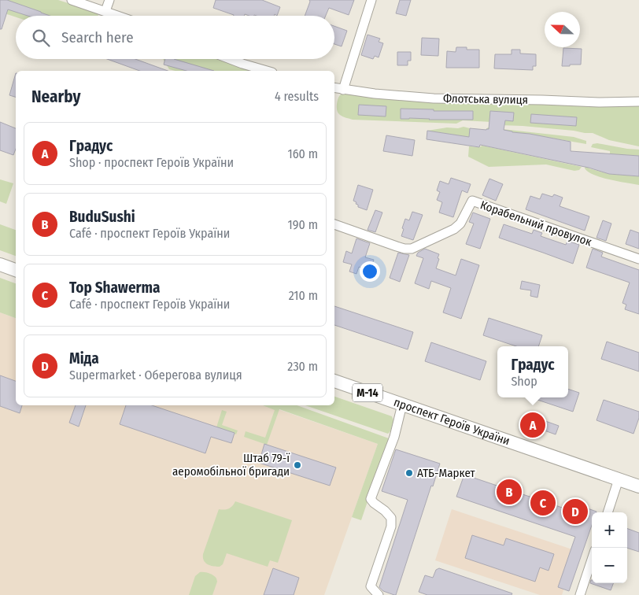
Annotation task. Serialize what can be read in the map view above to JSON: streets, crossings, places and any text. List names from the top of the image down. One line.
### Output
{"streets":{"highway":["М-14","проспект Героїв України"],"street":["Флотська вулиця","Корабельний провулок"]},"places":["Штаб 79-ї аеромобільної бригади","АТБ-Маркет"],"north":"left","page":{"search":"Search here","heading":["Nearby","4 results"],"list":[{"mark":"A","name":"Градус","note":"Shop · проспект Героїв України","value":"160 m"},{"mark":"B","name":"BuduSushi","note":"Café · проспект Героїв України","value":"190 m"},{"mark":"C","name":"Top Shawerma","note":"Café · проспект Героїв України","value":"210 m"},{"mark":"D","name":"Міда","note":"Supermarket · Оберегова вулиця","value":"230 m"}],"popup":["Градус","Shop"],"pins":["A","B","C","D"],"map_buttons":["+","−"]}}
